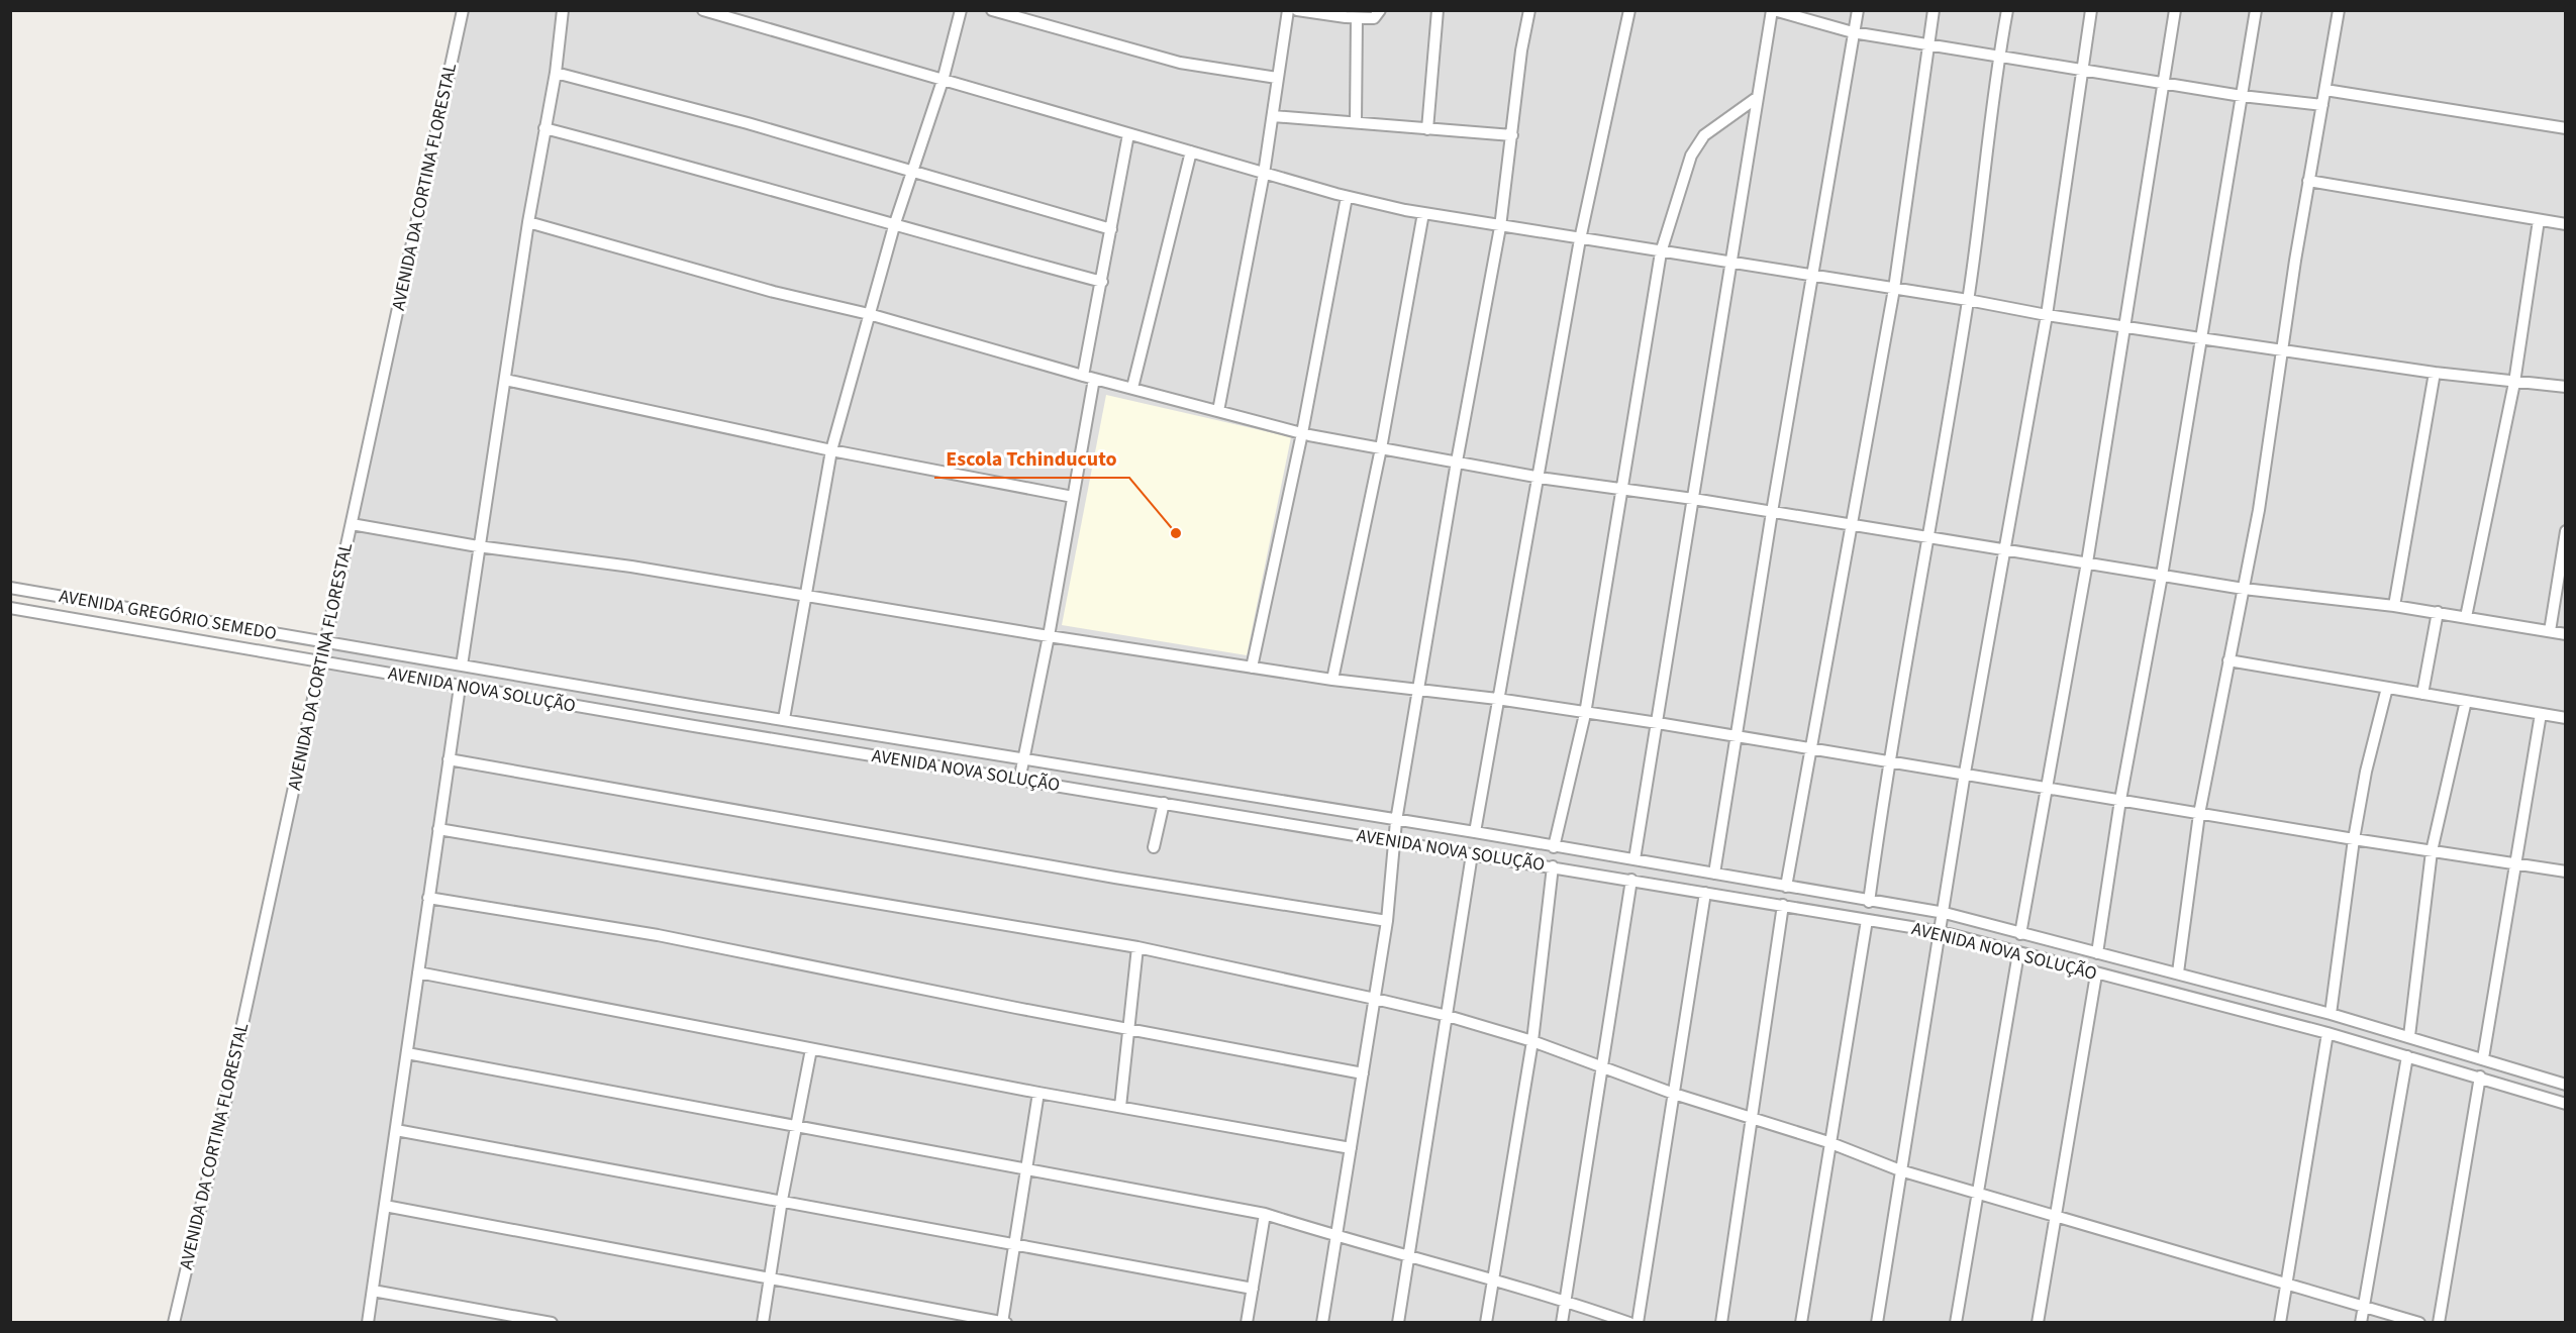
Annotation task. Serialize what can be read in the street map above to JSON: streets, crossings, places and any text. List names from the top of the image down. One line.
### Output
{"streets":{"street":["AVENIDA DA CORTINA FLORESTAL","AVENIDA GREGÓRIO SEMEDO","AVENIDA NOVA SOLUÇÃO"]},"crossings":[["AVENIDA DA CORTINA FLORESTAL","AVENIDA GREGÓRIO SEMEDO"],["AVENIDA DA CORTINA FLORESTAL","AVENIDA NOVA SOLUÇÃO"],["AVENIDA GREGÓRIO SEMEDO","AVENIDA NOVA SOLUÇÃO"]],"places":["Escola Tchinducuto"]}
